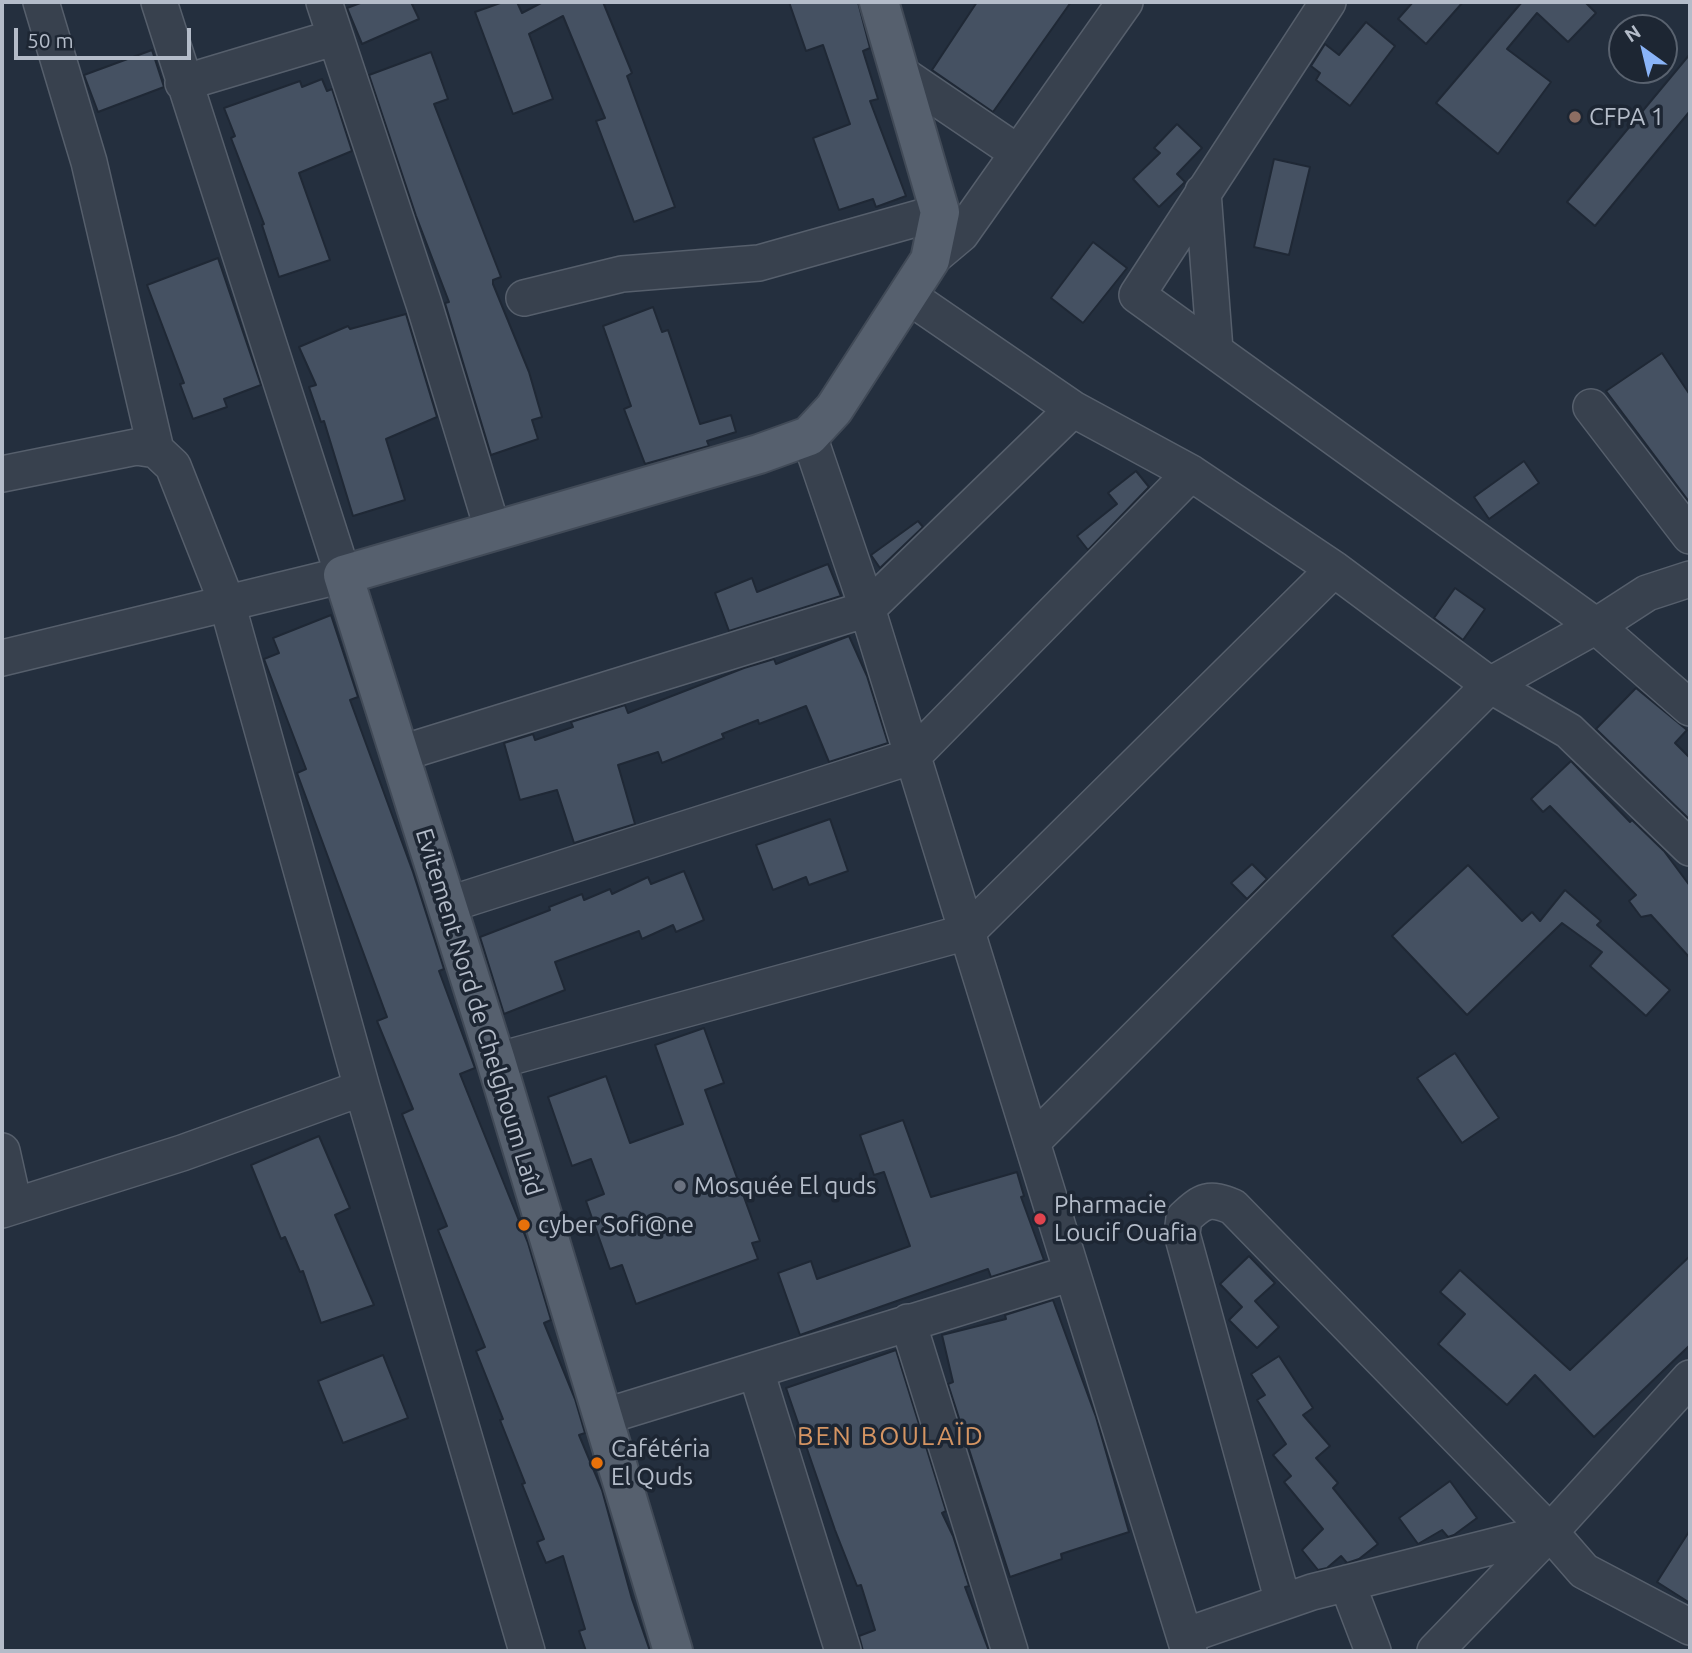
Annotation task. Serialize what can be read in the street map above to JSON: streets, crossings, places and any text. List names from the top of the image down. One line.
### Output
{"streets":{"main road":["Evitement Nord de Chelghoum Laîd"]},"districts":["BEN BOULAÏD"],"places":["CFPA 1","Mosquée El quds","Pharmacie Loucif Ouafia","cyber Sofi@ne","Cafétéria El Quds"],"scale_bar":"50 m","north":"top left"}
